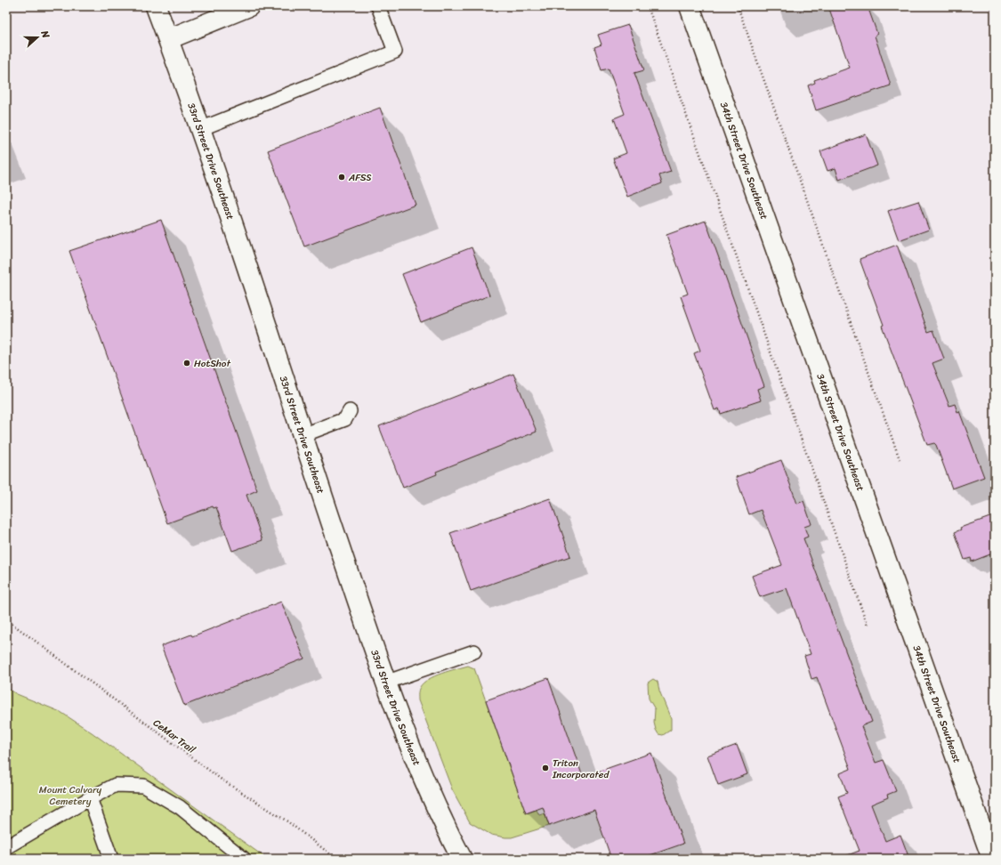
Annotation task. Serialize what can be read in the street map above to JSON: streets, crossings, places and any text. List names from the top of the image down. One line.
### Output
{"streets":{"street":["34th Street Drive Southeast","33rd Street Drive Southeast"],"path":["CeMar Trail"]},"parks":["Mount Calvary Cemetery"],"places":["AFSS","HotShot","Triton Incorporated"],"north":"right"}
